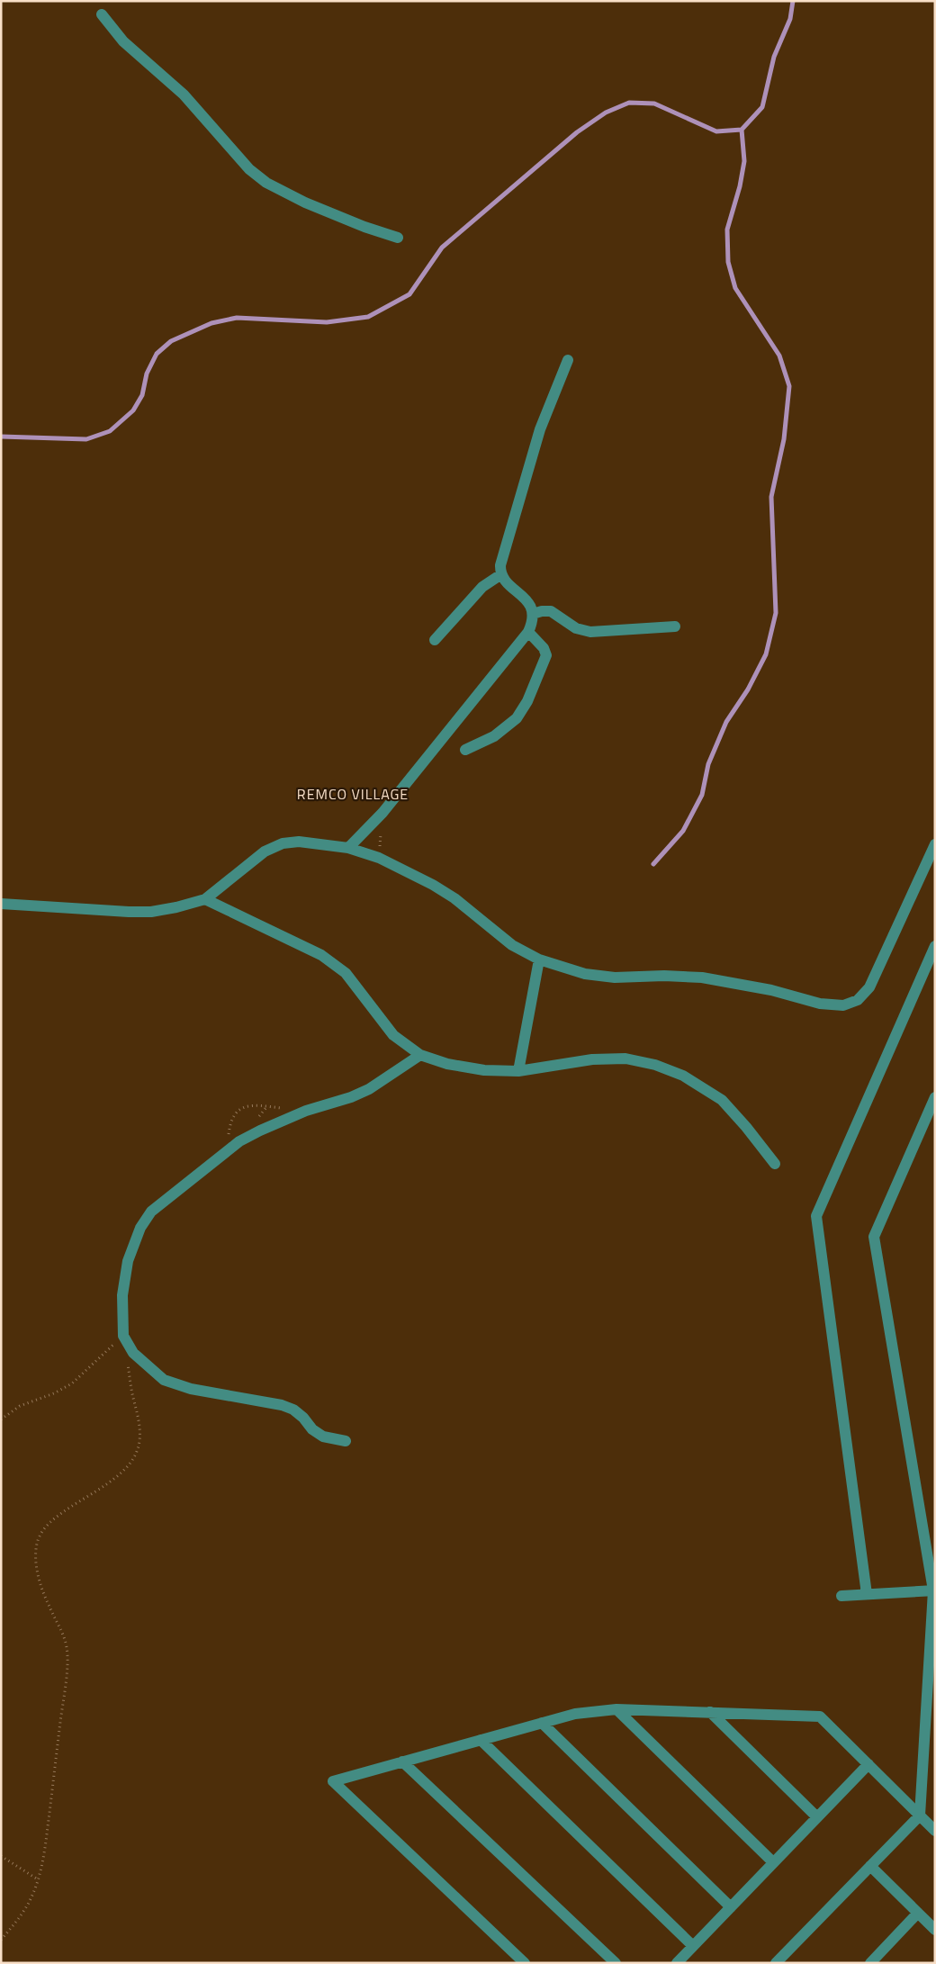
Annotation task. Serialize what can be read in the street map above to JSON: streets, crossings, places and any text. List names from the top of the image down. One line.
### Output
{"districts":["REMCO VILLAGE"]}
